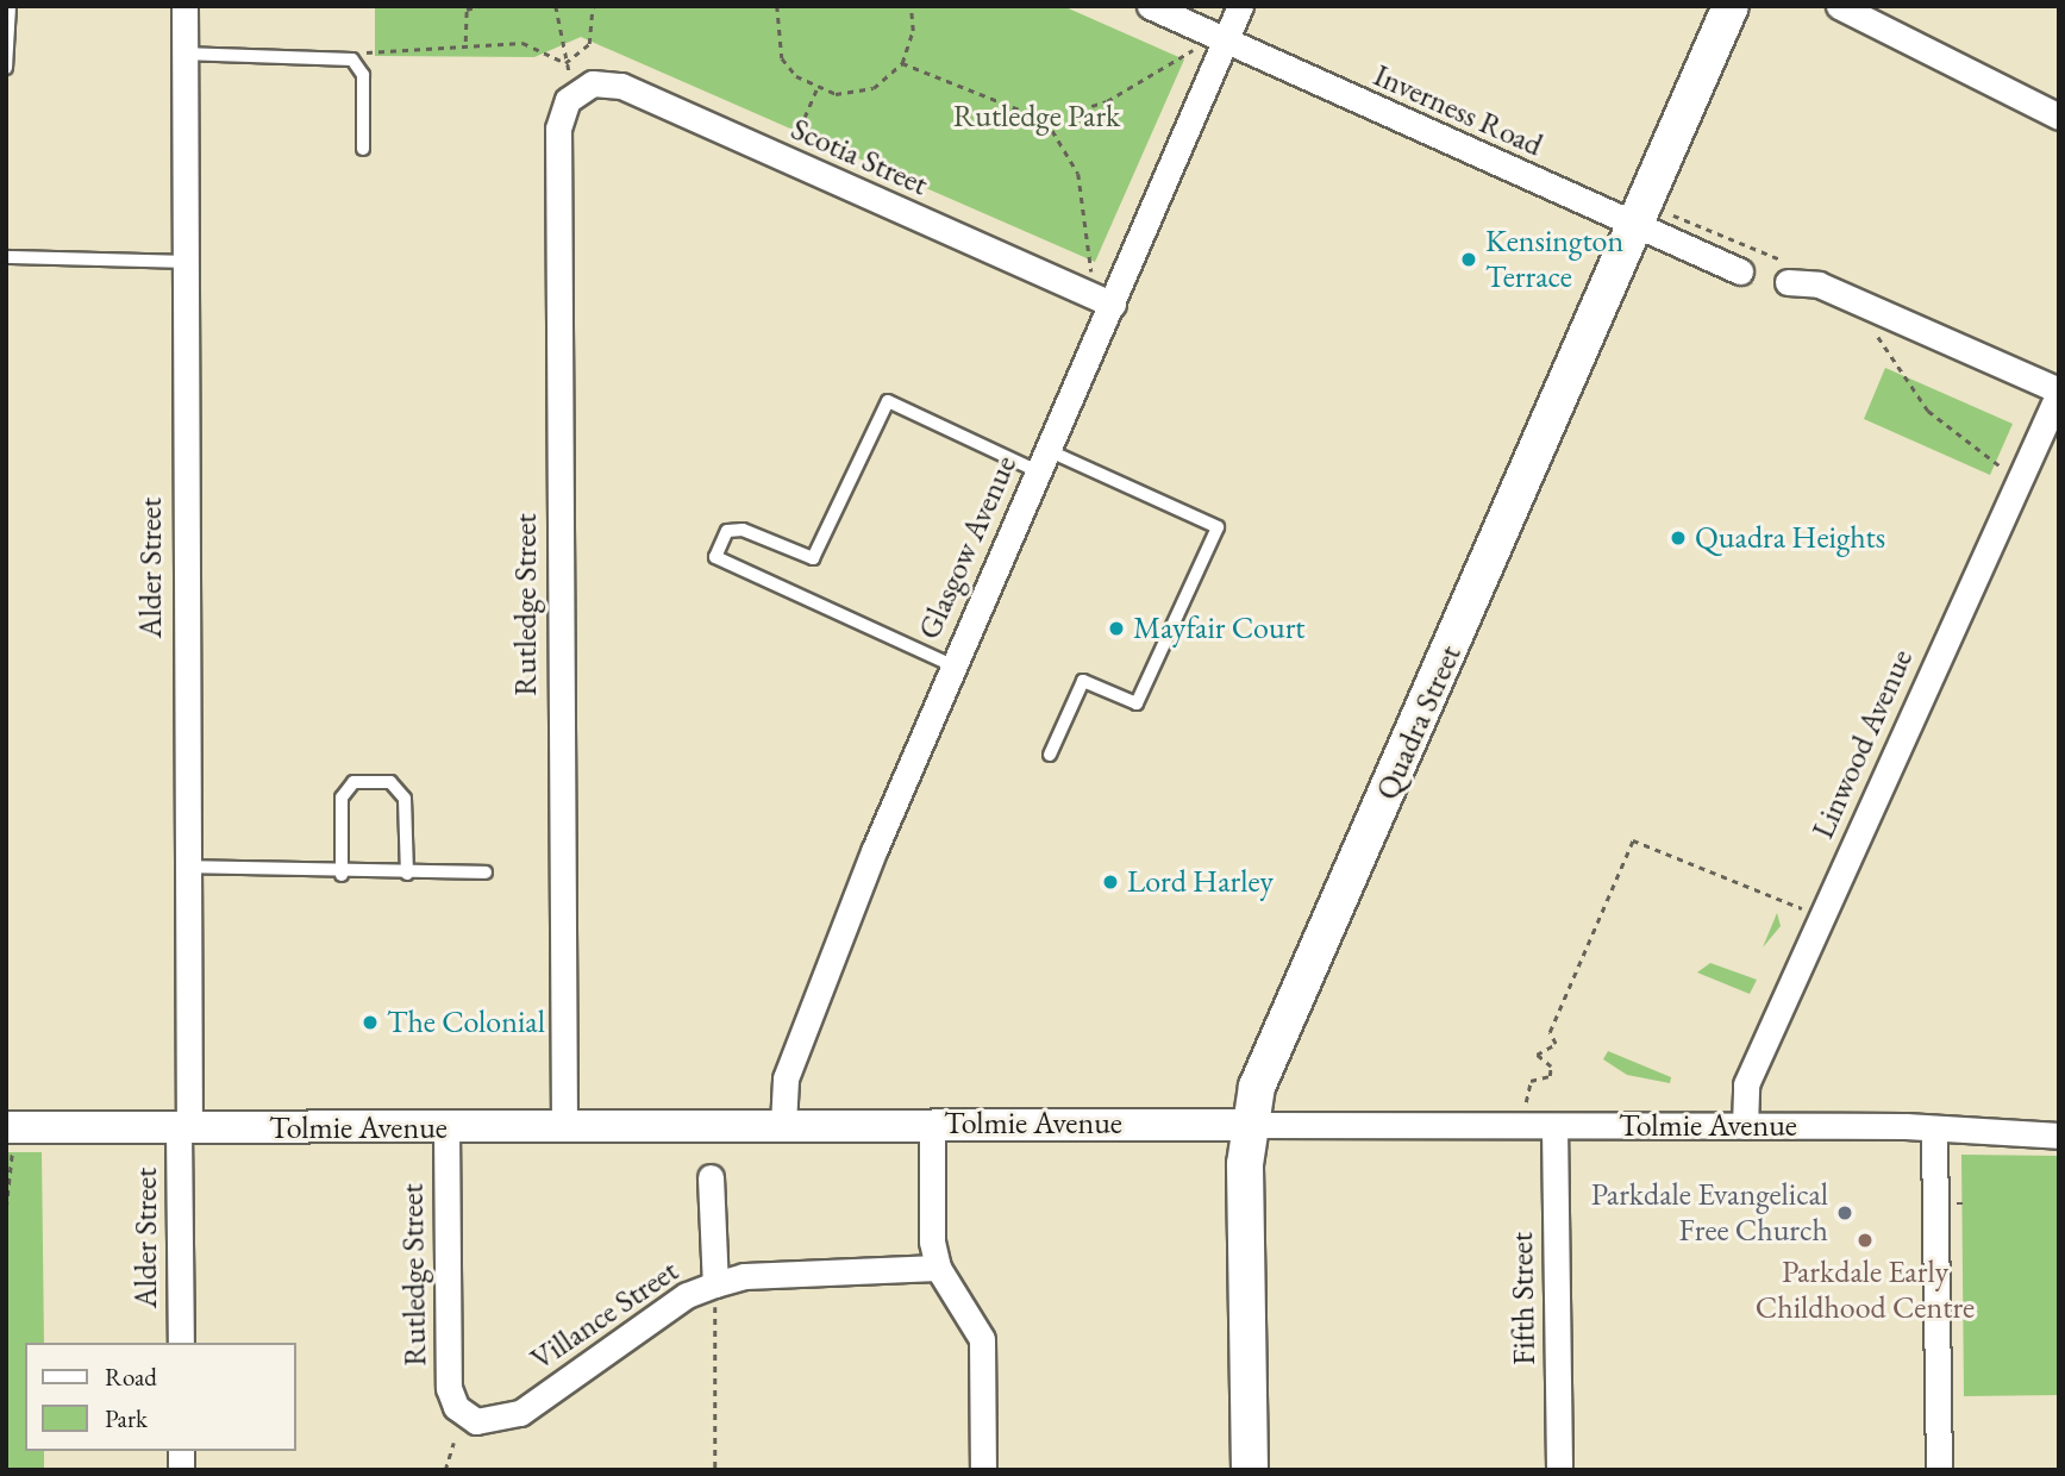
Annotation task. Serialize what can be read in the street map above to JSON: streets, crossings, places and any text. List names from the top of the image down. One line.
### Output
{"streets":{"main road":["Quadra Street"],"street":["Inverness Road","Scotia Street","Glasgow Avenue","Alder Street","Rutledge Street","Linwood Avenue","Tolmie Avenue","Fifth Street","Villance Street"]},"crossings":[["Inverness Road","Glasgow Avenue"],["Inverness Road","Quadra Street"],["Scotia Street","Glasgow Avenue"],["Scotia Street","Rutledge Street"],["Glasgow Avenue","Tolmie Avenue"],["Alder Street","Tolmie Avenue"],["Rutledge Street","Tolmie Avenue"],["Rutledge Street","Villance Street"],["Quadra Street","Tolmie Avenue"],["Linwood Avenue","Tolmie Avenue"],["Tolmie Avenue","Fifth Street"]],"parks":["Rutledge Park"],"places":["Kensington Terrace","Quadra Heights","Mayfair Court","Lord Harley","The Colonial","Parkdale Evangelical Free Church","Parkdale Early Childhood Centre"],"legend":["Road","Park"]}
